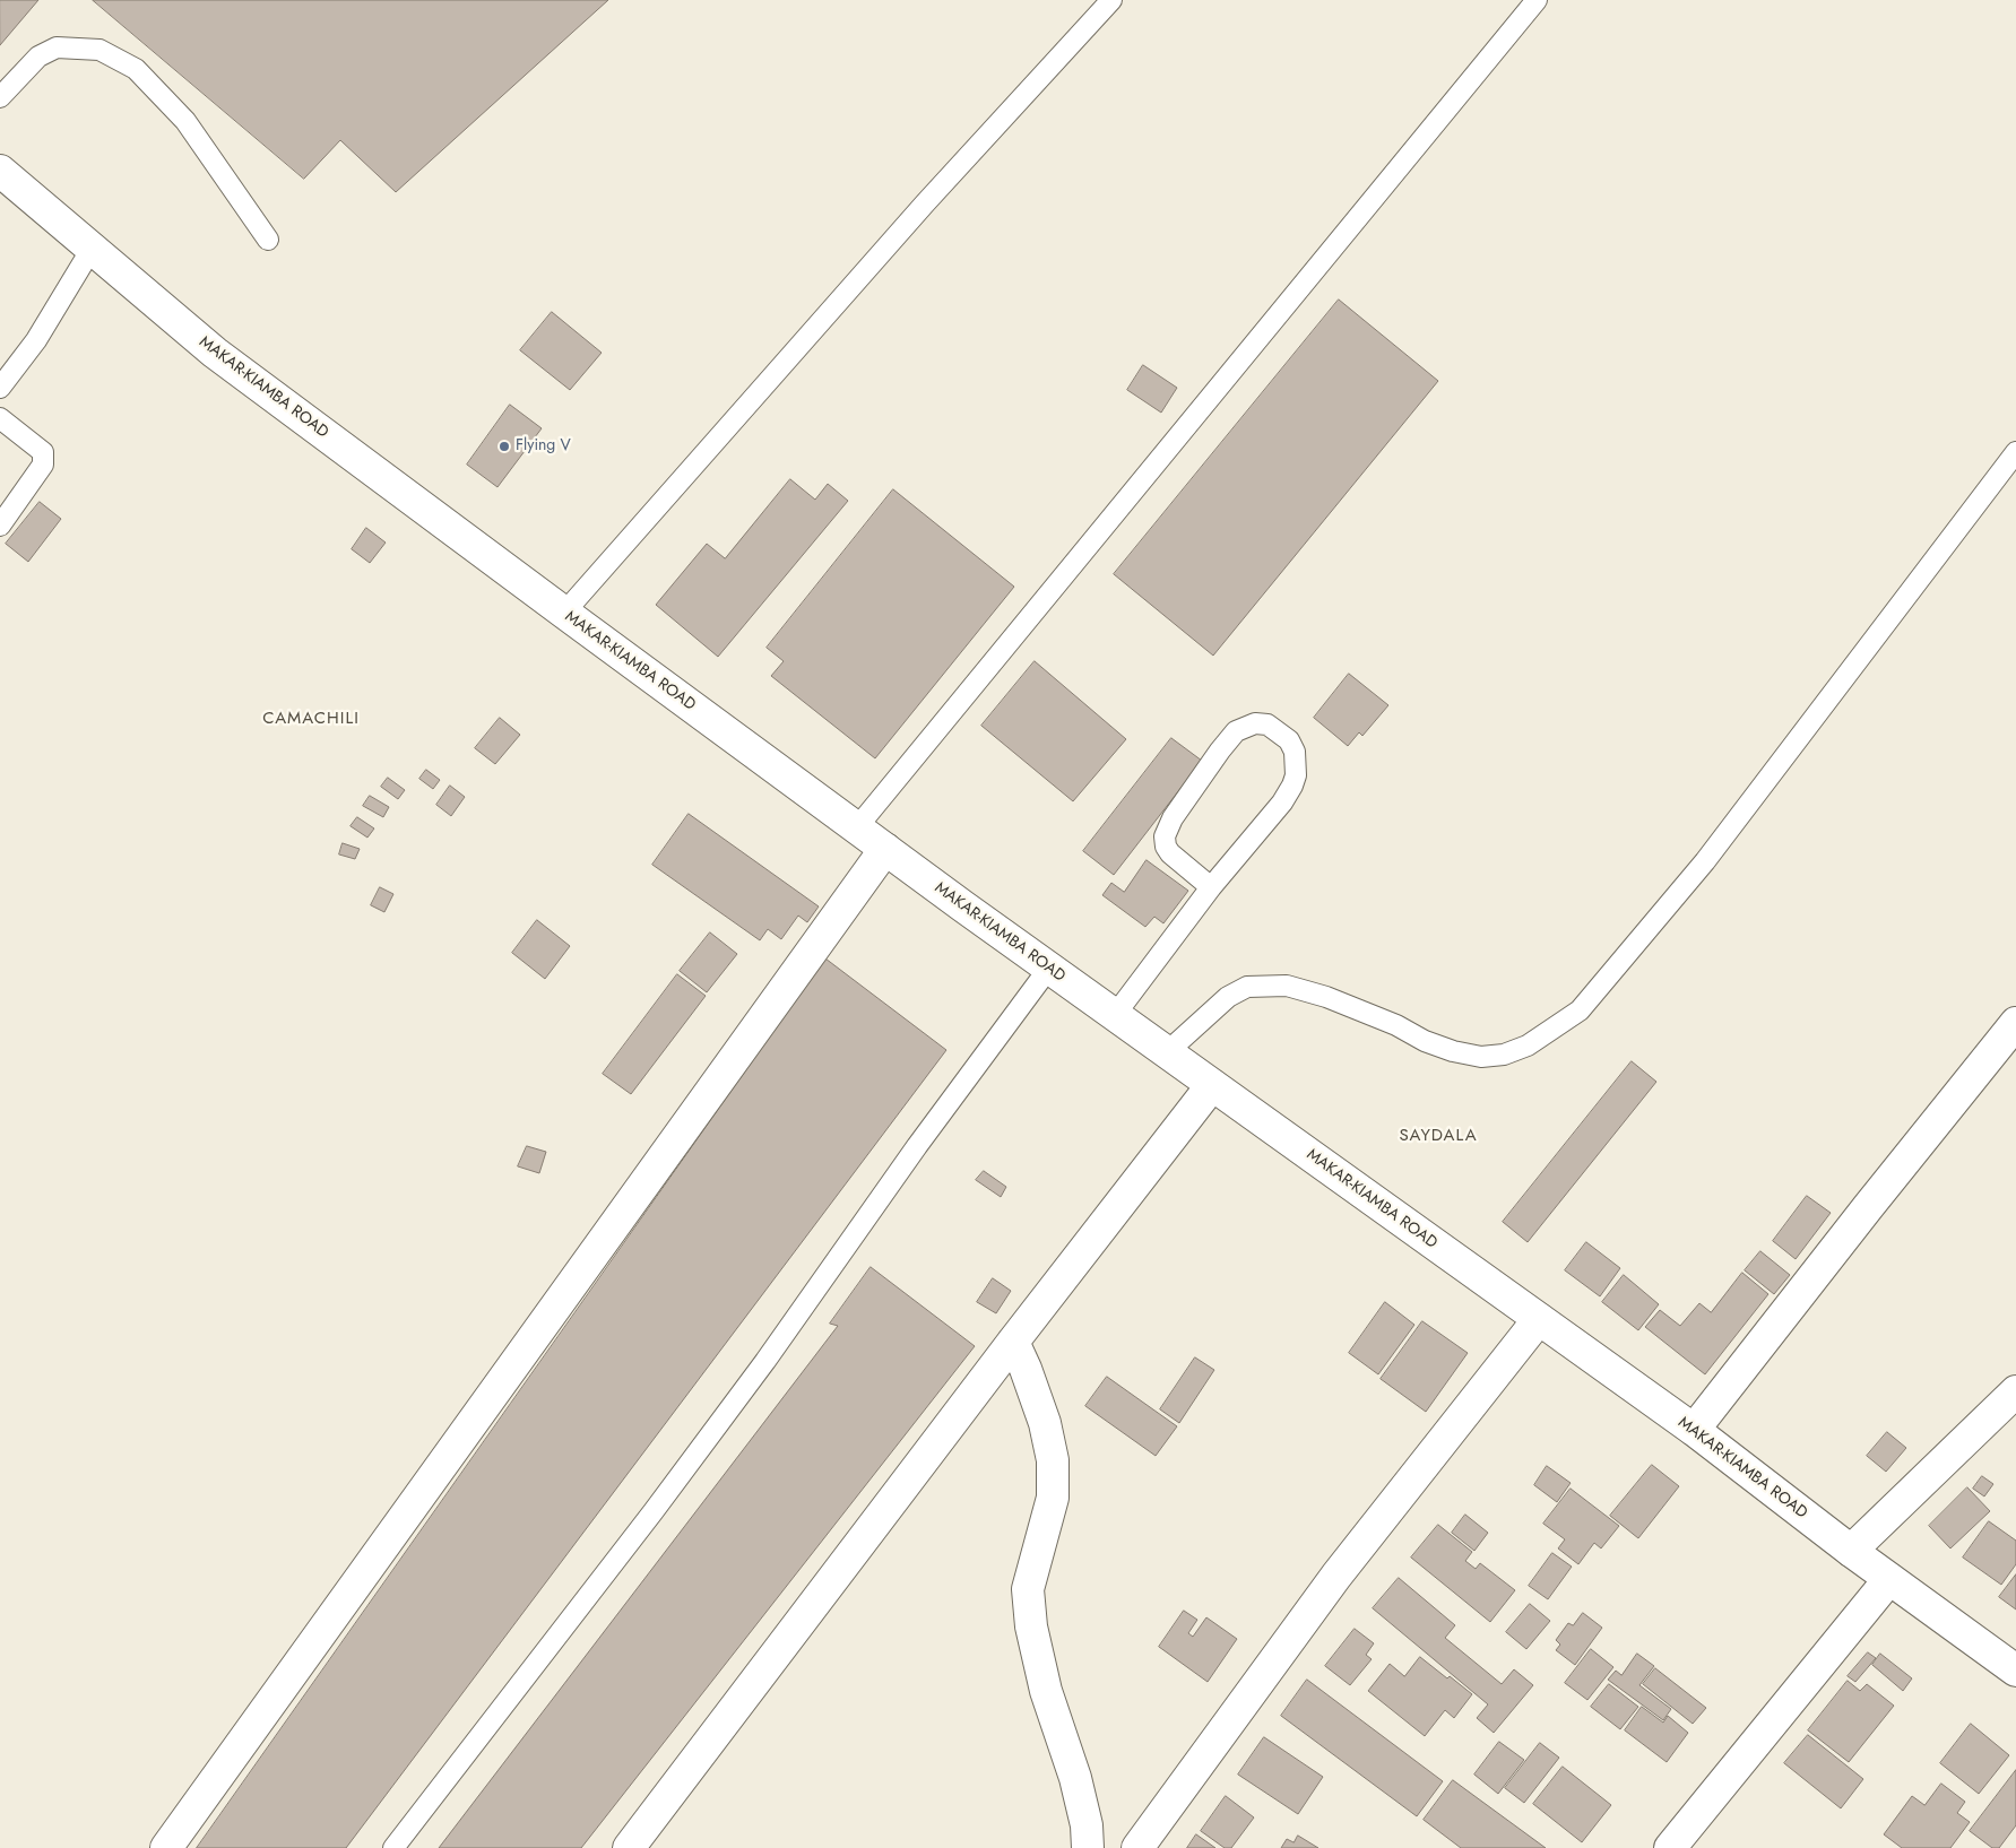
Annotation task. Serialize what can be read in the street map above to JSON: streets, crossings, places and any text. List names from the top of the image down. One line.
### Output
{"streets":{"street":["MAKAR-KIAMBA ROAD"]},"districts":["CAMACHILI","SAYDALA"],"places":["Flying V"]}
